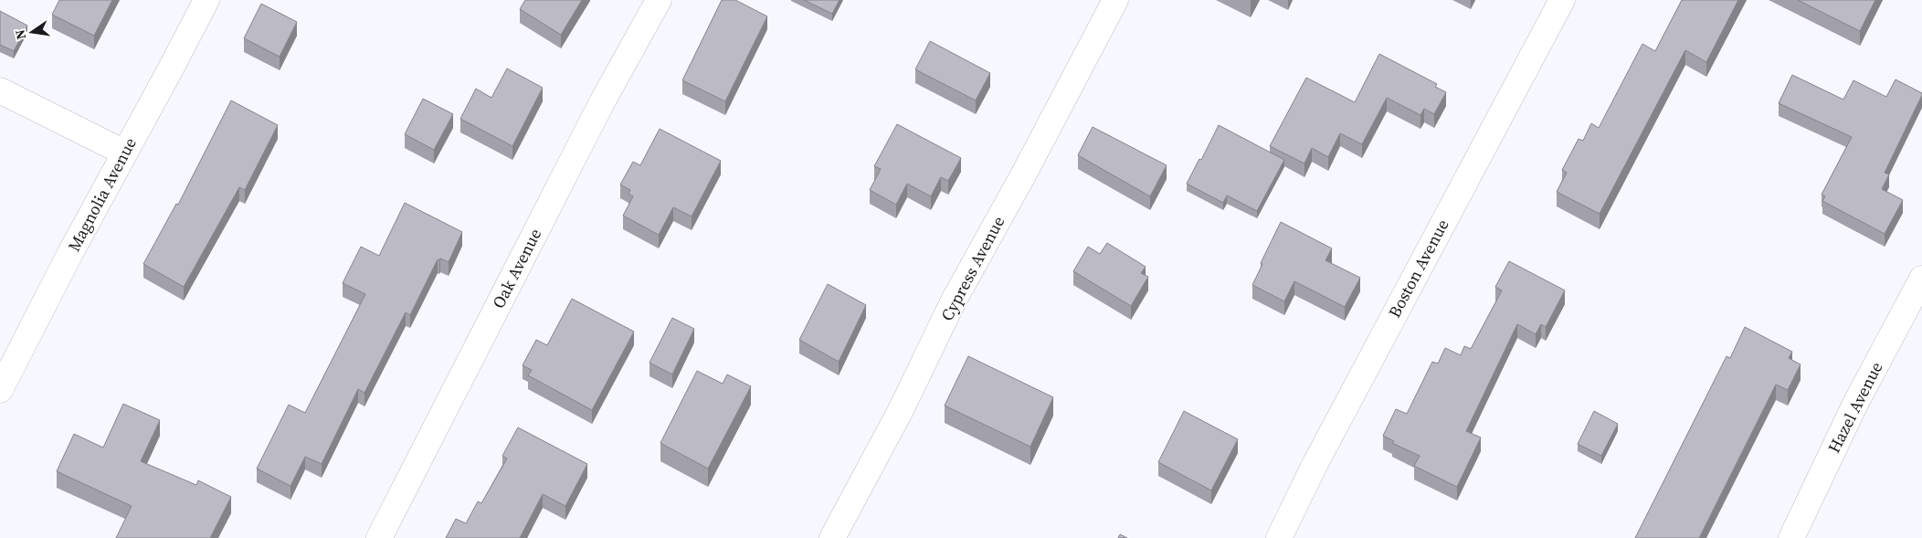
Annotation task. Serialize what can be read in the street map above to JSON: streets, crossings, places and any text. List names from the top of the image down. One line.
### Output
{"streets":{"street":["Magnolia Avenue","Oak Avenue","Cypress Avenue","Boston Avenue","Hazel Avenue"]},"north":"left"}
